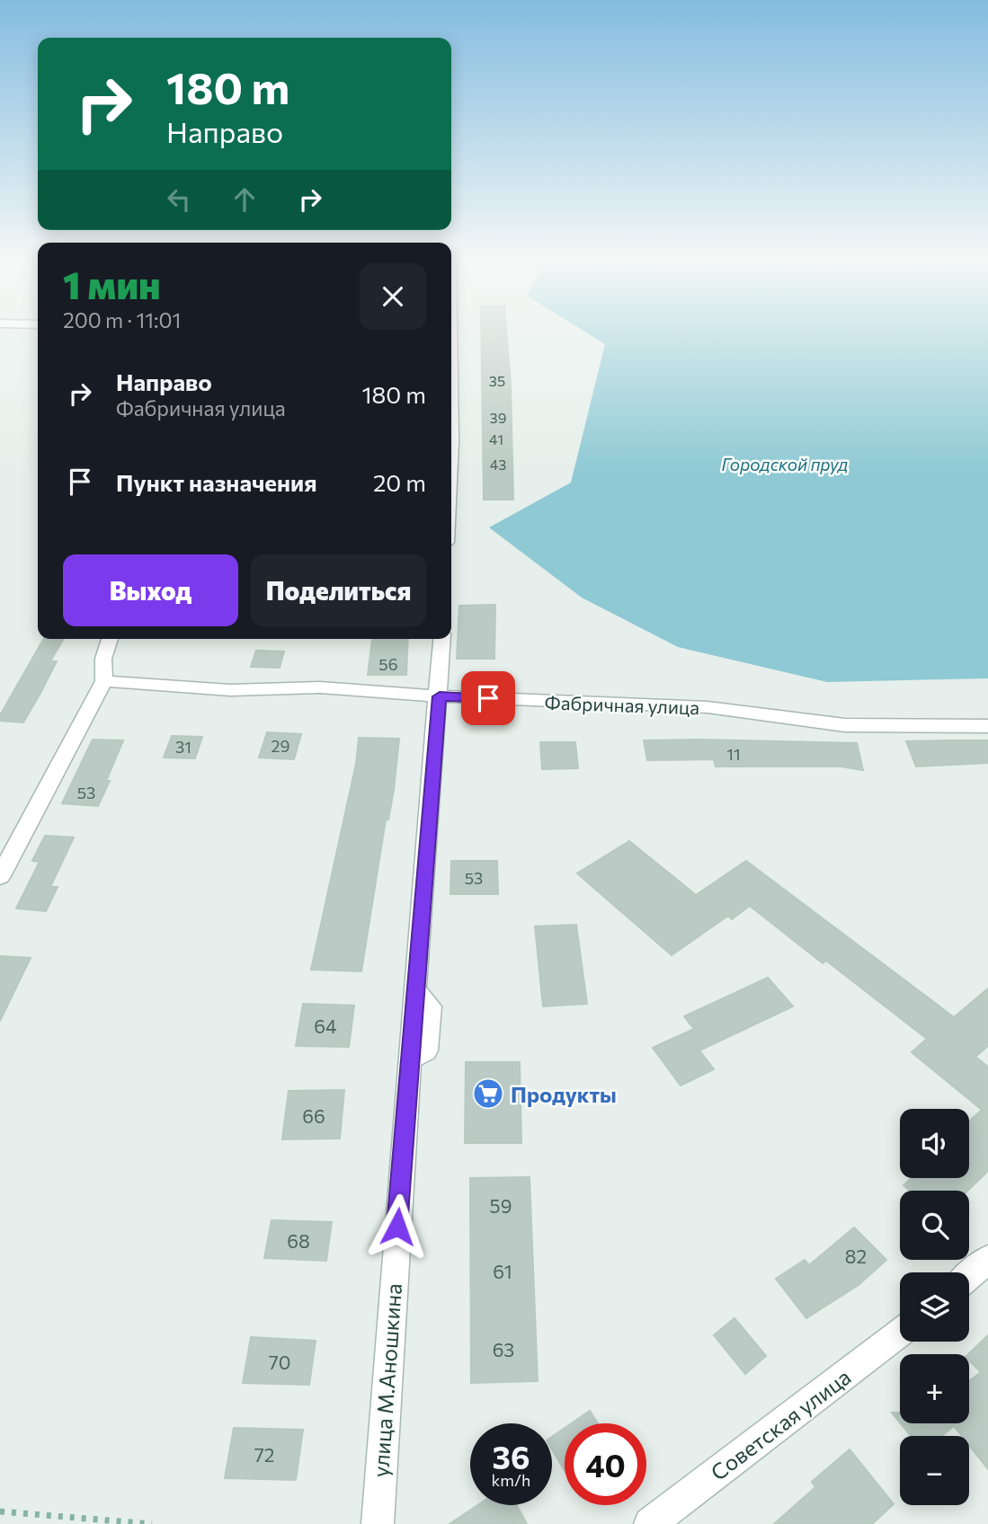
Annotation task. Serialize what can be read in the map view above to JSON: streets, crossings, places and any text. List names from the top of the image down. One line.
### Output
{"streets":{"street":["Фабричная улица","улица М.Аношкина","Советская улица"]},"crossings":[["Фабричная улица","улица М.Аношкина"]],"water":["Городской пруд"],"places":{"supermarket":["Продукты"]},"house_numbers":["35","39","41","43","56","29","31","11","53","53","64","66","59","68","82","61","63","70","72"],"page":{"turn":["180 m","Направо"],"heading":["1 мин","200 m · 11:01"],"list":[{"name":"Направо","note":"Фабричная улица","value":"180 m"},{"name":"Пункт назначения","value":"20 m"}],"buttons":["Выход","Поделиться"],"map_buttons":["+","−"],"speed":"36 km/h","limit":"40"}}
